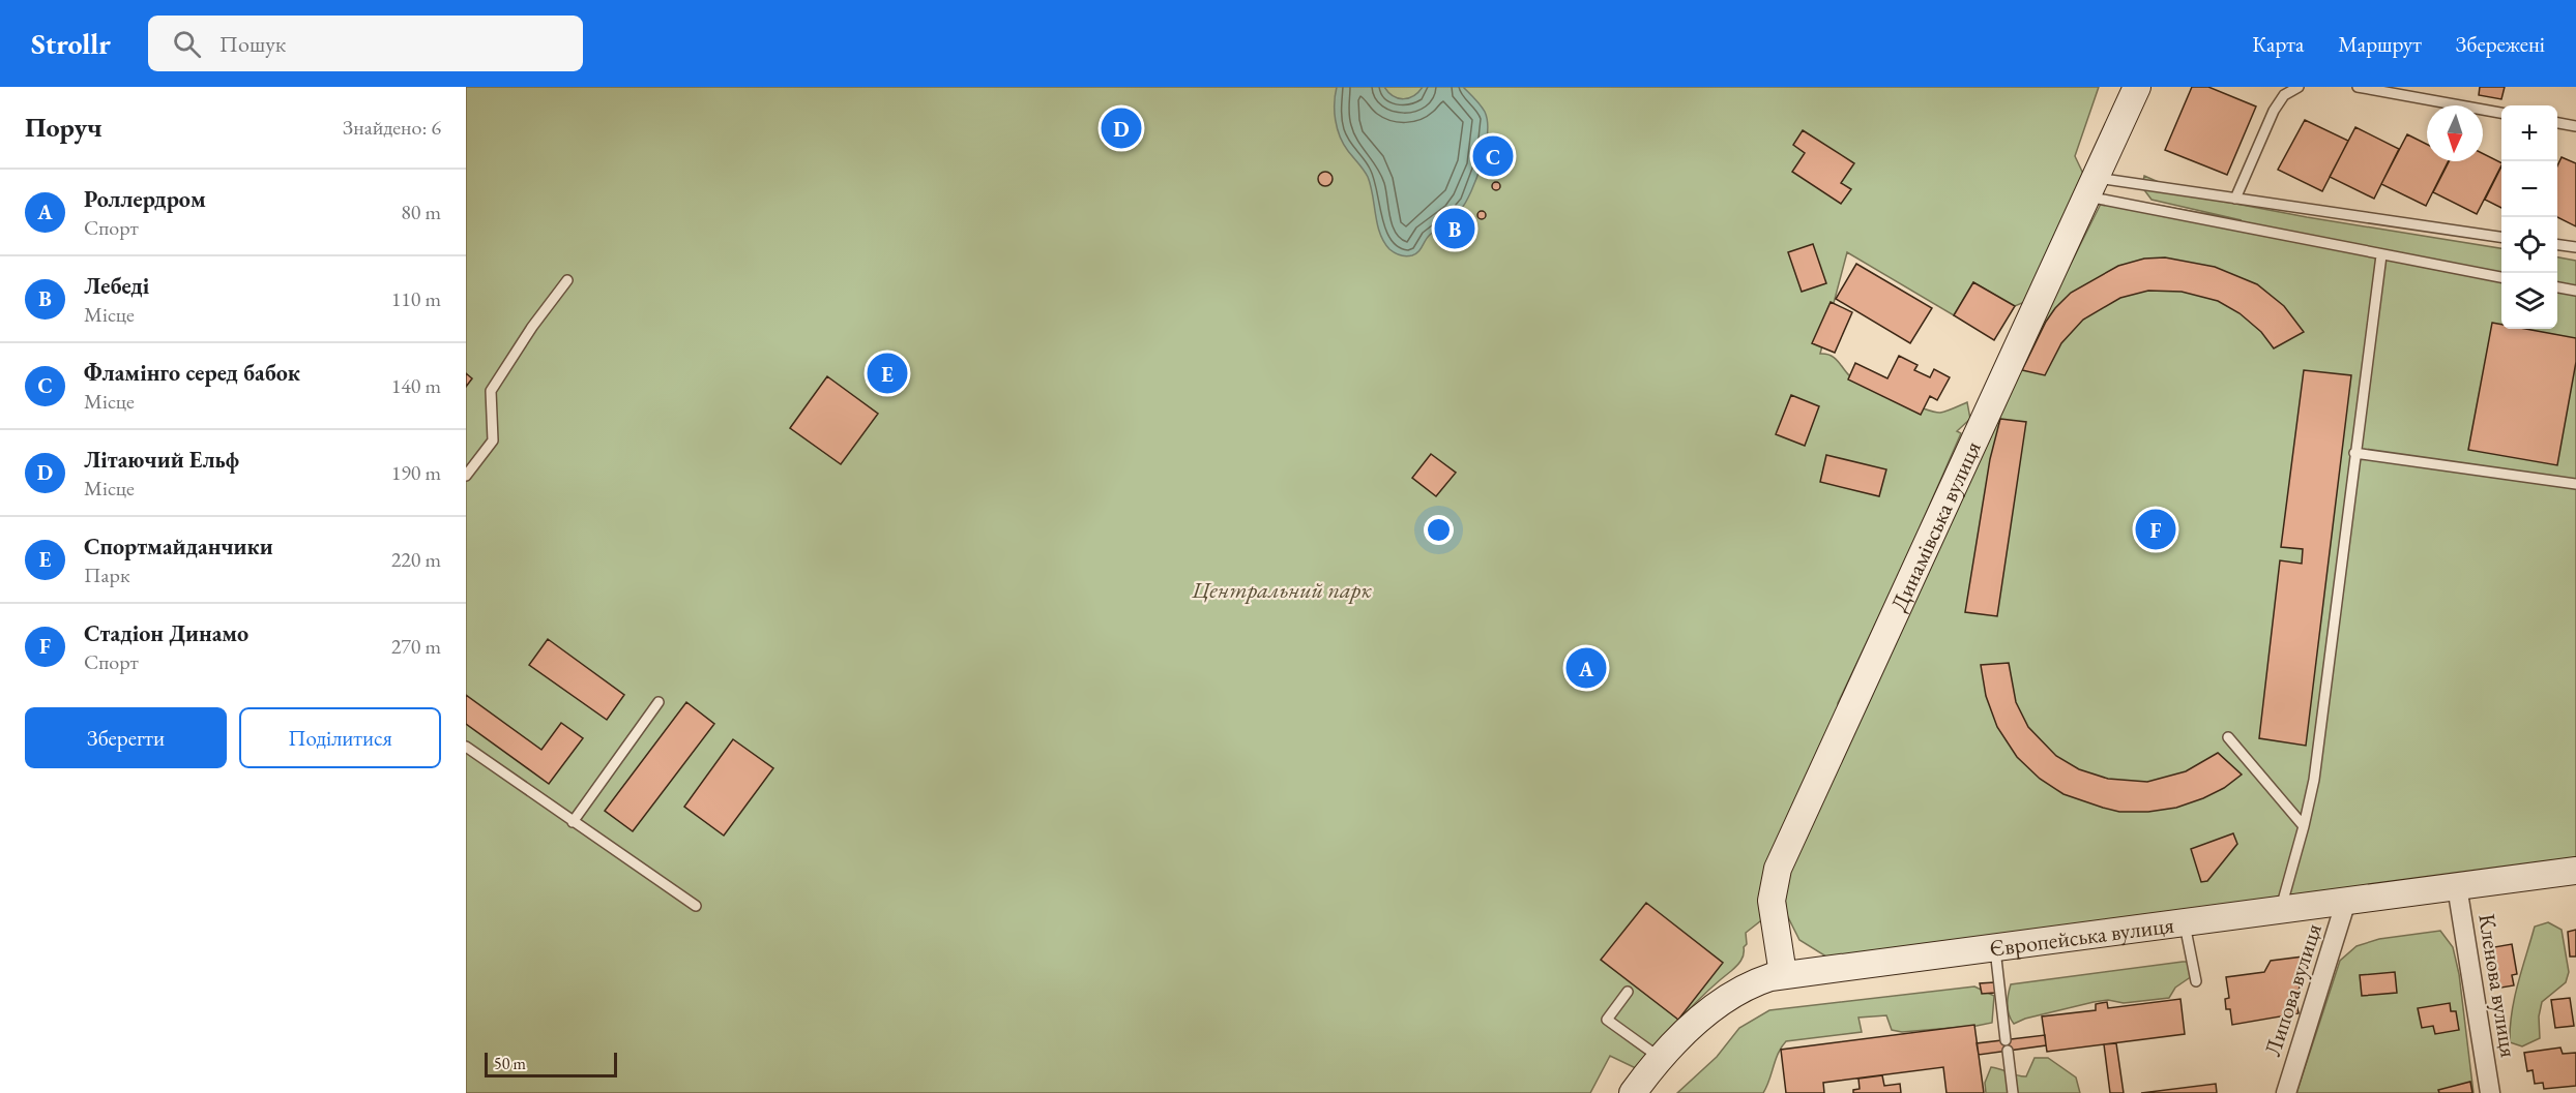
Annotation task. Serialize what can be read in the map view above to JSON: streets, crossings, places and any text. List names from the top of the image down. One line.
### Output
{"streets":{"main road":["Динамівська вулиця","Європейська вулиця"],"street":["Кленова вулиця","Липова вулиця"]},"crossings":[["Динамівська вулиця","Європейська вулиця"],["Європейська вулиця","Кленова вулиця"],["Європейська вулиця","Липова вулиця"]],"parks":["Центральний парк"],"scale_bar":"50 m","north":"bottom","page":{"header":"Strollr","search":"Пошук","nav":["Карта","Маршрут","Збережені"],"heading":["Поруч","Знайдено: 6"],"map_buttons":["+","−"],"pins":["D","C","B","E","F","A"],"list":[{"mark":"A","name":"Роллердром","note":"Спорт","value":"80 m"},{"mark":"B","name":"Лебеді","note":"Місце","value":"110 m"},{"mark":"C","name":"Фламінго серед бабок","note":"Місце","value":"140 m"},{"mark":"D","name":"Літаючий Ельф","note":"Місце","value":"190 m"},{"mark":"E","name":"Спортмайданчики","note":"Парк","value":"220 m"},{"mark":"F","name":"Стадіон Динамо","note":"Спорт","value":"270 m"}],"buttons":["Зберегти","Поділитися"],"scale":"50 m"}}
